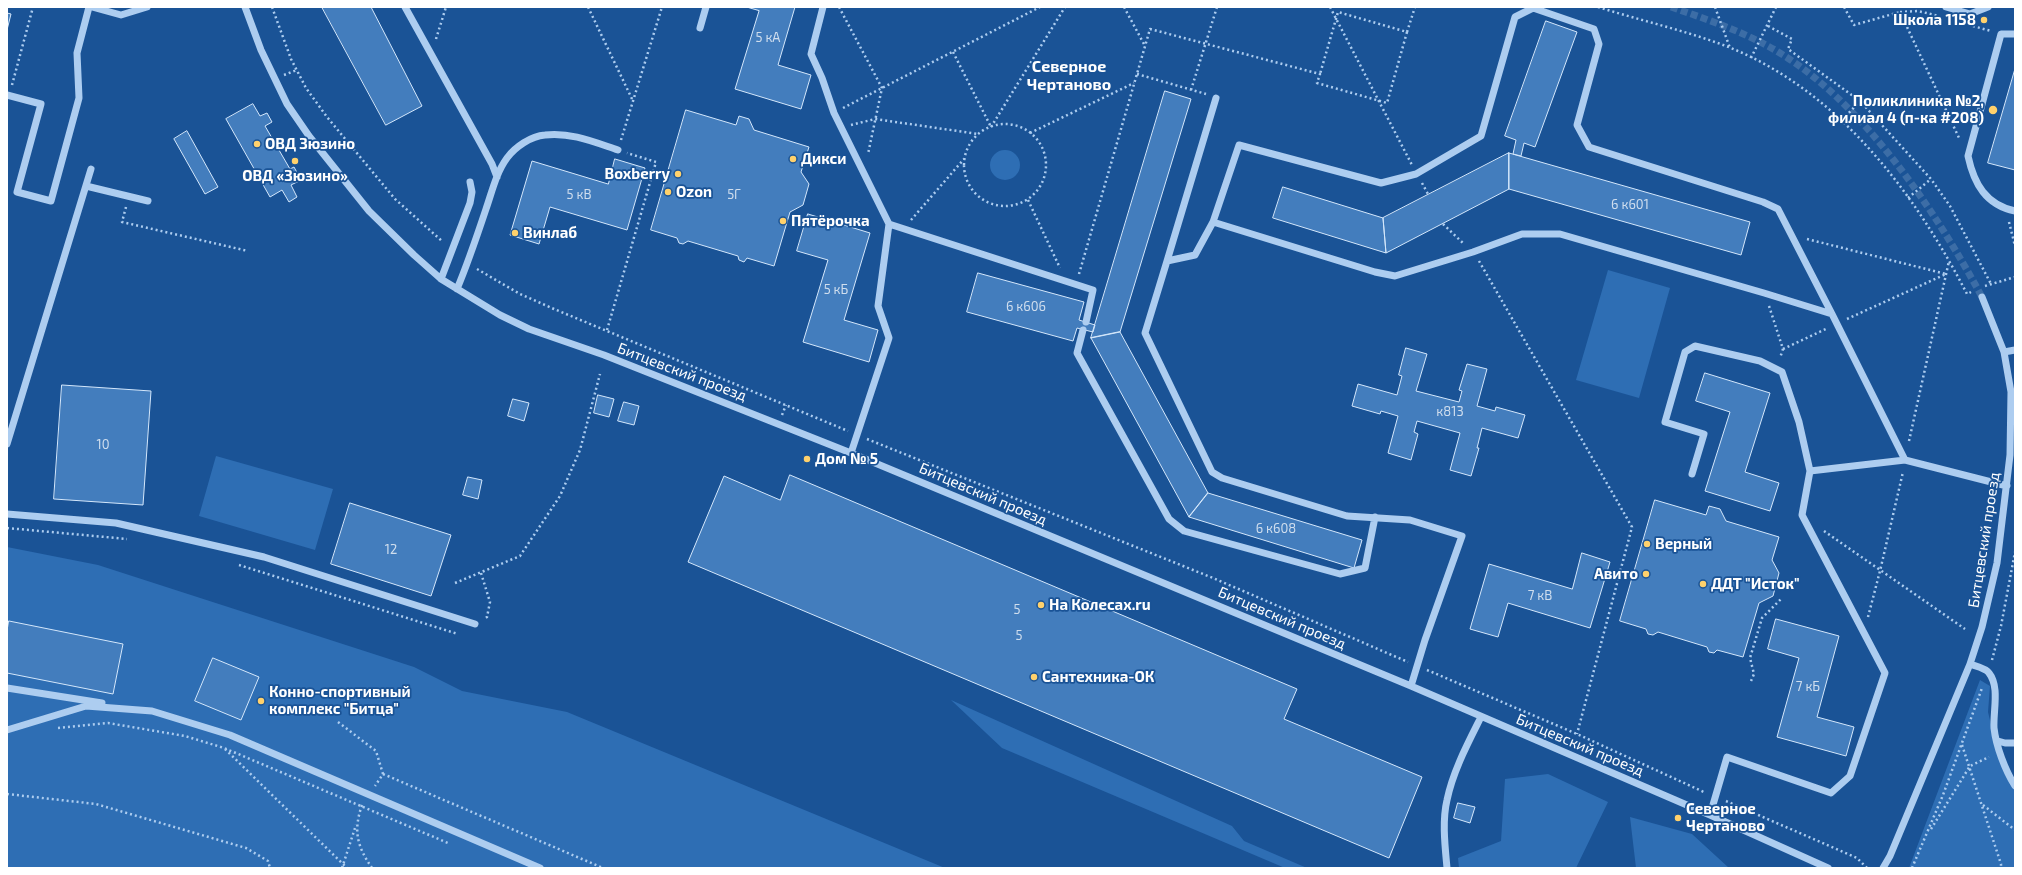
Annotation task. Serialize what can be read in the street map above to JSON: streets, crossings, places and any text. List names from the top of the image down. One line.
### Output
{"streets":{"street":["Битцевский проезд"]},"districts":["Северное Чертаново"],"places":["Школа 1158","Поликлиника №2, филиал 4 (п-ка #208)","ОВД Зюзино","Дикси","ОВД «Зюзино»","Boxberry","Ozon","Пятёрочка","Винлаб","Дом № 5","Верный","Авито","ДДТ \"Исток\"","На Колесах.ru","Сантехника-ОК","Конно-спортивный комплекс \"Битца\"","Северное Чертаново"],"house_numbers":["5 кА","5 кВ","5Г","6 к601","5 кБ","6 к606","к813","10","6 к608","12","7 кВ","5","5","7 кБ"]}
